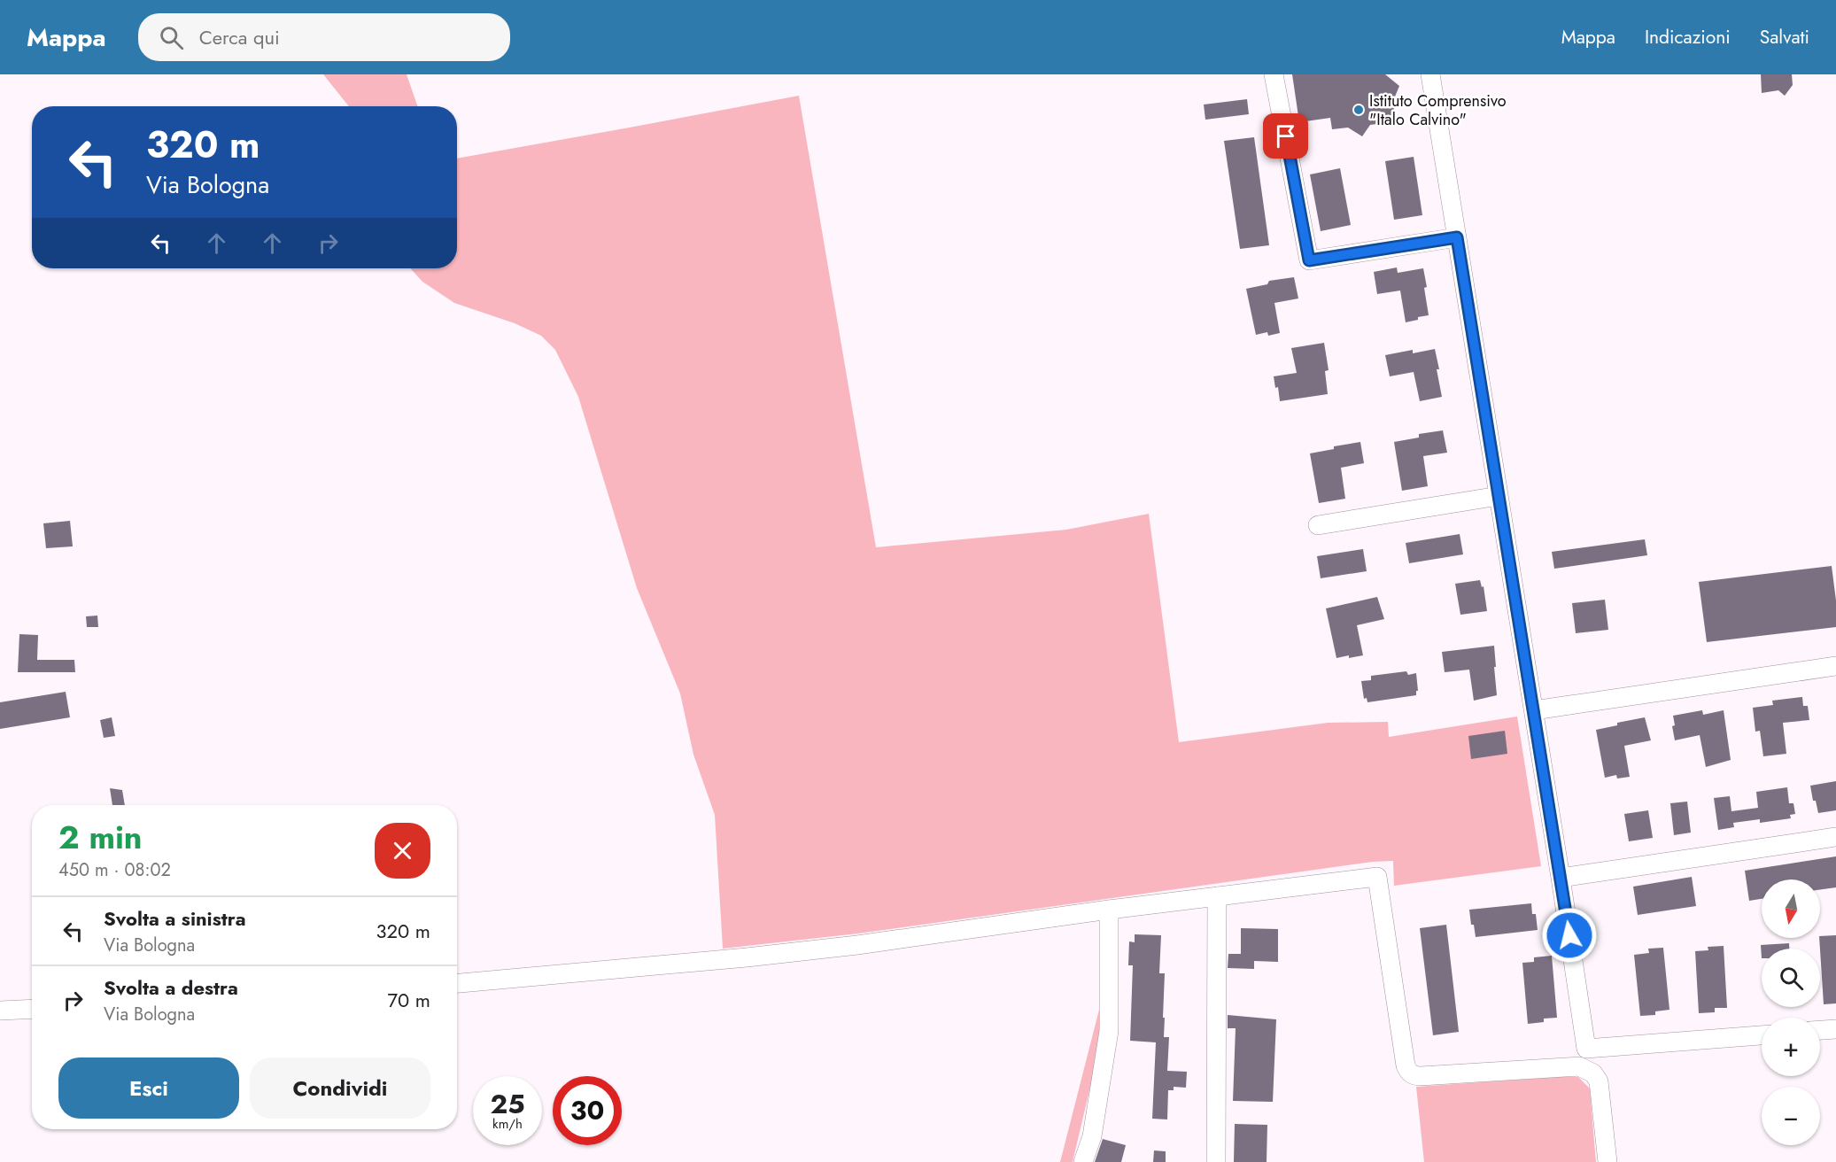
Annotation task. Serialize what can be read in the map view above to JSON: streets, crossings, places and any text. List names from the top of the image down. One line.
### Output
{"places":["Istituto Comprensivo \"Italo Calvino\""],"north":"bottom","page":{"header":"Mappa","search":"Cerca qui","nav":["Mappa","Indicazioni","Salvati"],"turn":["320 m","Via Bologna"],"heading":["2 min","450 m · 08:02"],"map_buttons":["+","−"],"list":[{"name":"Svolta a sinistra","note":"Via Bologna","value":"320 m"},{"name":"Svolta a destra","note":"Via Bologna","value":"70 m"}],"buttons":["Esci","Condividi"],"speed":"25 km/h","limit":"30"}}
